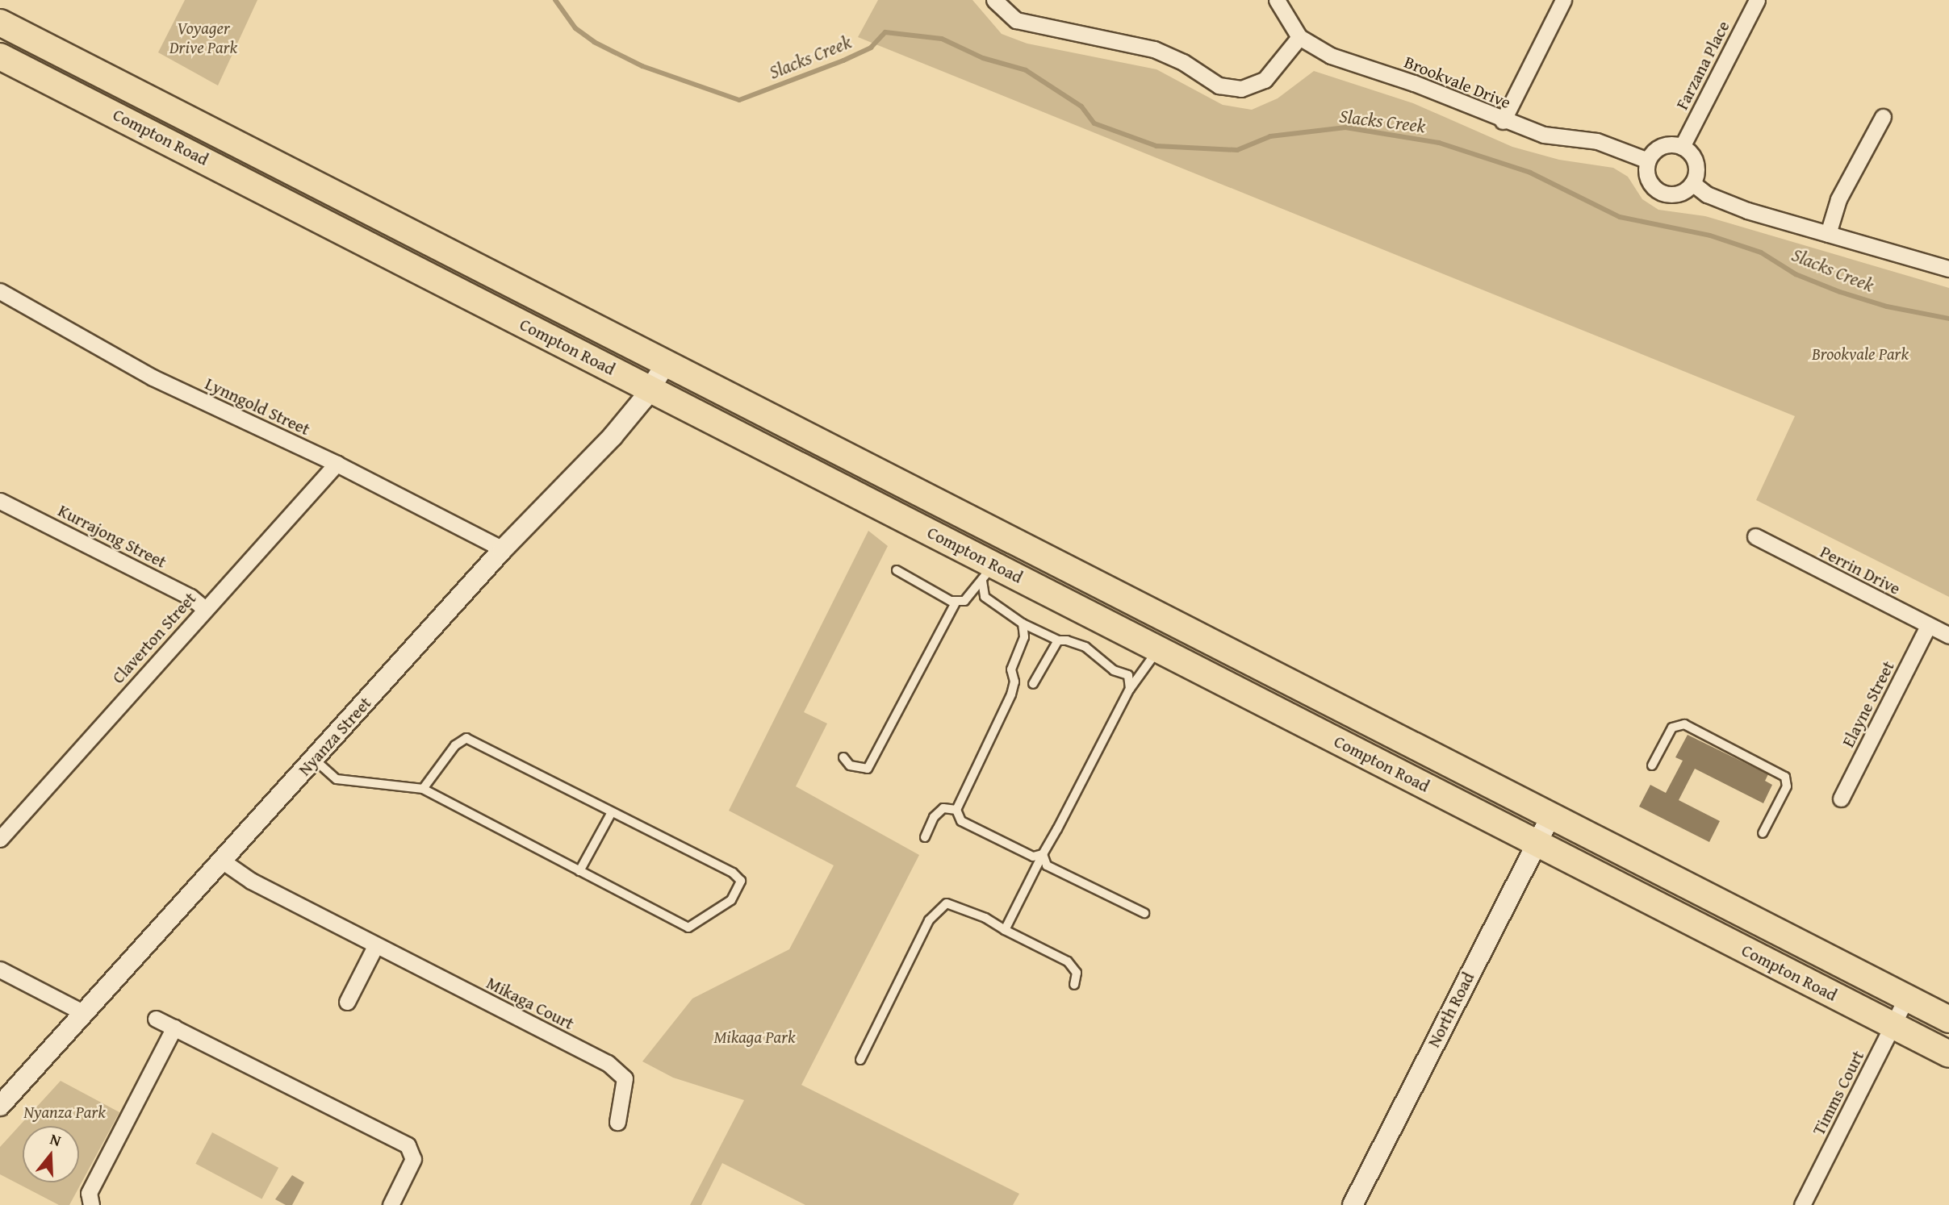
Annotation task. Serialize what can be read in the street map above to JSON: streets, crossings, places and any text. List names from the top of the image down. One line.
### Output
{"streets":{"main road":["Compton Road"],"street":["Farzana Place","Brookvale Drive","Lynngold Street","Kurrajong Street","Perrin Drive","Claverton Street","Elayne Street","Nyanza Street","Mikaga Court","North Road","Timms Court"]},"crossings":[["Farzana Place","Brookvale Drive"],["Compton Road","Nyanza Street"],["Compton Road","North Road"],["Compton Road","Timms Court"],["Lynngold Street","Claverton Street"],["Lynngold Street","Nyanza Street"],["Kurrajong Street","Claverton Street"],["Perrin Drive","Elayne Street"],["Nyanza Street","Mikaga Court"]],"water":["Slacks Creek"],"parks":["Voyager Drive Park","Brookvale Park","Mikaga Park","Nyanza Park"],"north":"top"}
